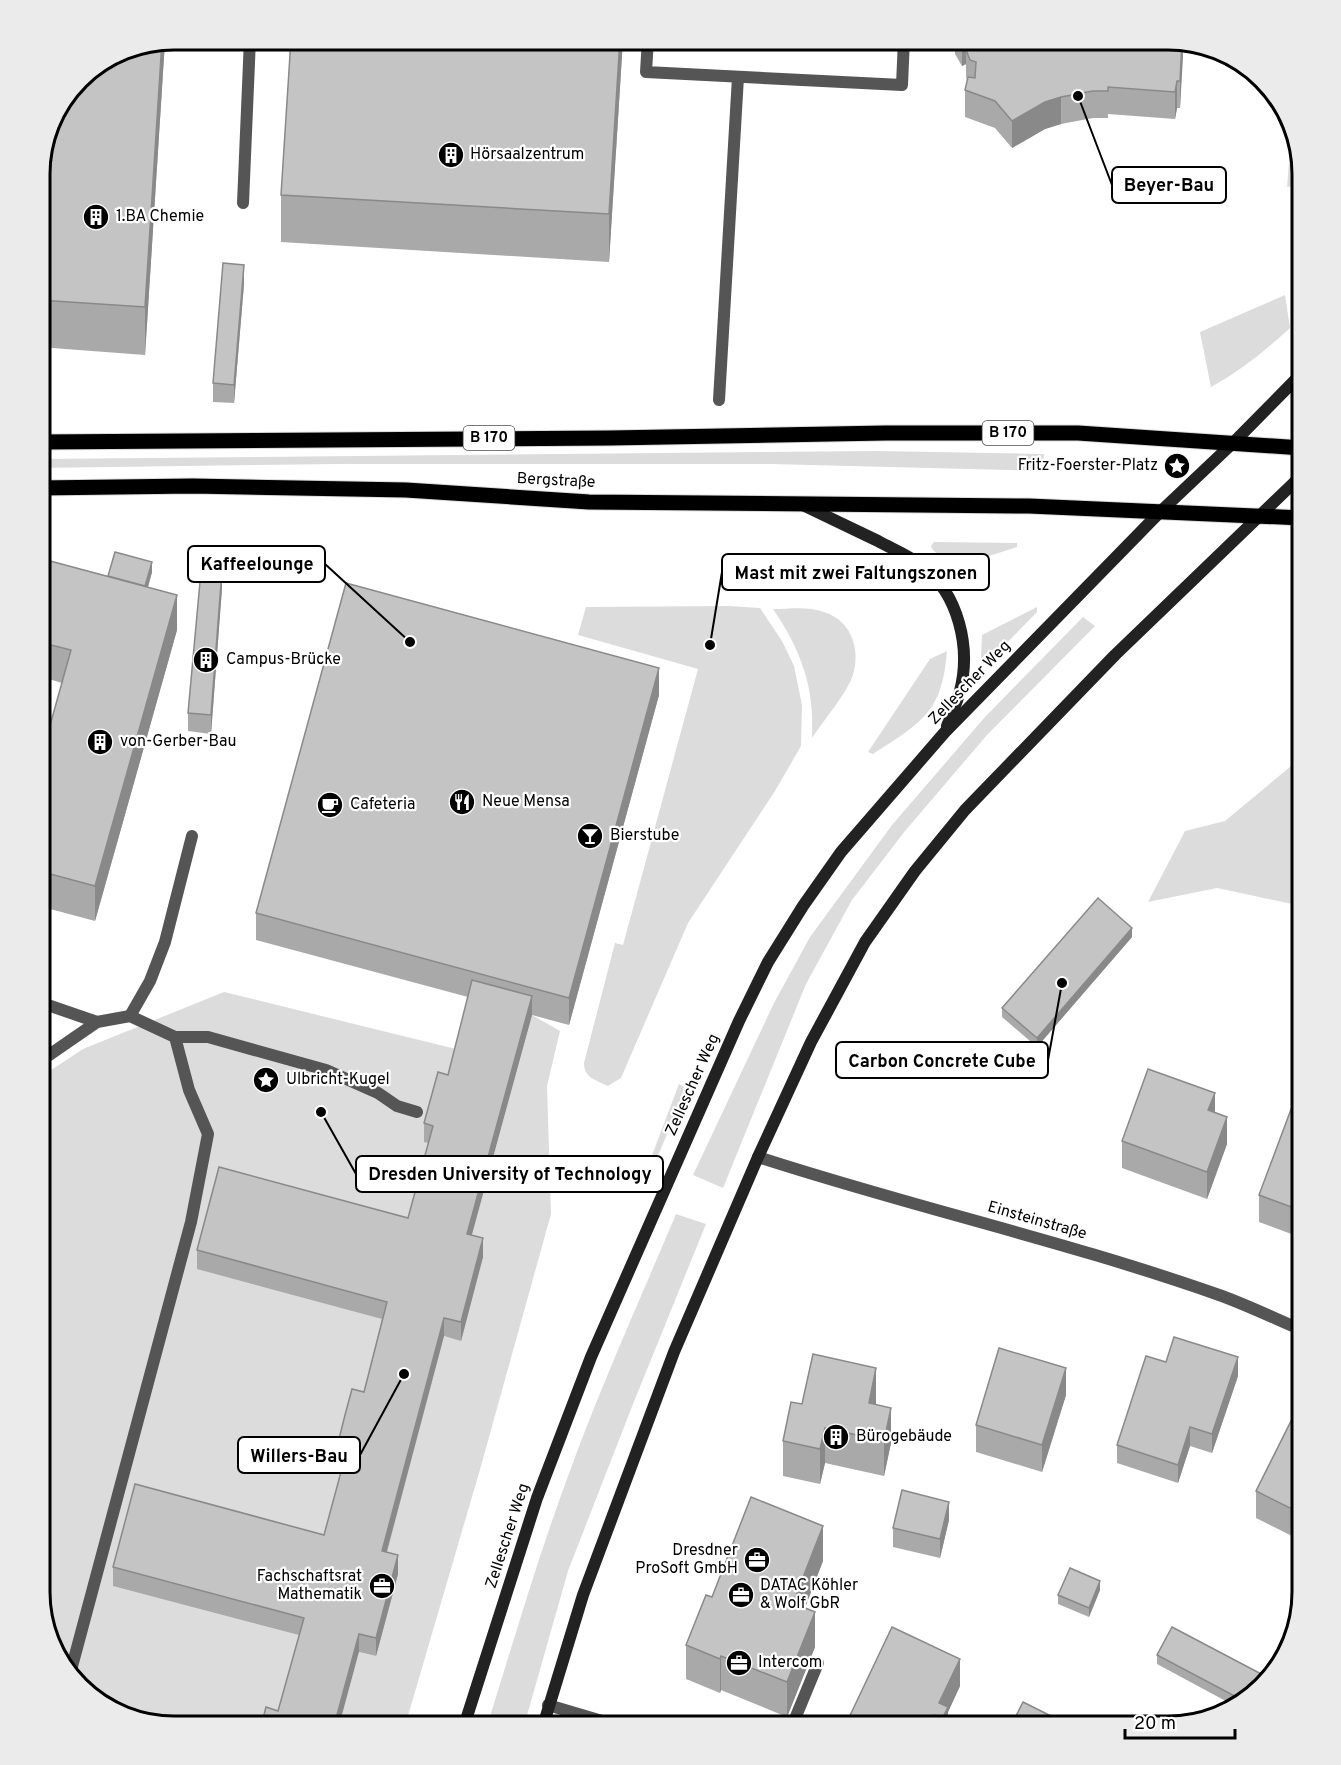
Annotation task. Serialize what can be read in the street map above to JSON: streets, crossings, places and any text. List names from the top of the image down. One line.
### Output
{"streets":{"main road":["B 170","Bergstraße","Zellescher Weg"],"street":["Einsteinstraße"]},"crossings":[["Bergstraße","Zellescher Weg"]],"places":{"other":["Beyer-Bau","Kaffeelounge","Mast mit zwei Faltungszonen","Carbon Concrete Cube","Dresden University of Technology","Willers-Bau"],"building":["Hörsaalzentrum","1.BA Chemie","Campus-Brücke","von-Gerber-Bau","Bürogebäude"],"place":["Fritz-Foerster-Platz","Ulbricht-Kugel"],"restaurant":["Neue Mensa"],"cafe":["Cafeteria"],"bar":["Bierstube"],"office":["Dresdner ProSoft GmbH","Fachschaftsrat Mathematik","DATAC Köhler & Wolf GbR","Intercom"]},"scale_bar":"20 m"}
